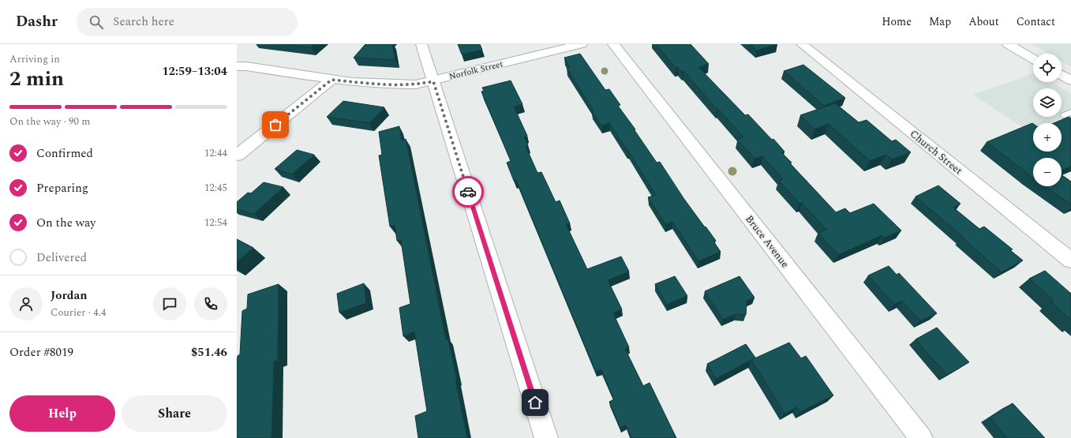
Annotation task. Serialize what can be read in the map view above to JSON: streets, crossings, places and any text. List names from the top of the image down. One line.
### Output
{"streets":{"street":["Norfolk Street","Church Street","Bruce Avenue"]},"page":{"header":"Dashr","search":"Search here","nav":["Home","Map","About","Contact"],"heading":["2 min","Arriving in","12:59–13:04"],"panel":["Jordan","Courier · 4.4","Order #8019","$51.46"],"map_buttons":["+","−"],"bar":"On the way · 90 m","list":[["Confirmed","12:44"],["Preparing","12:45"],["On the way","12:54"],"Delivered"],"buttons":["Help","Share"]}}
